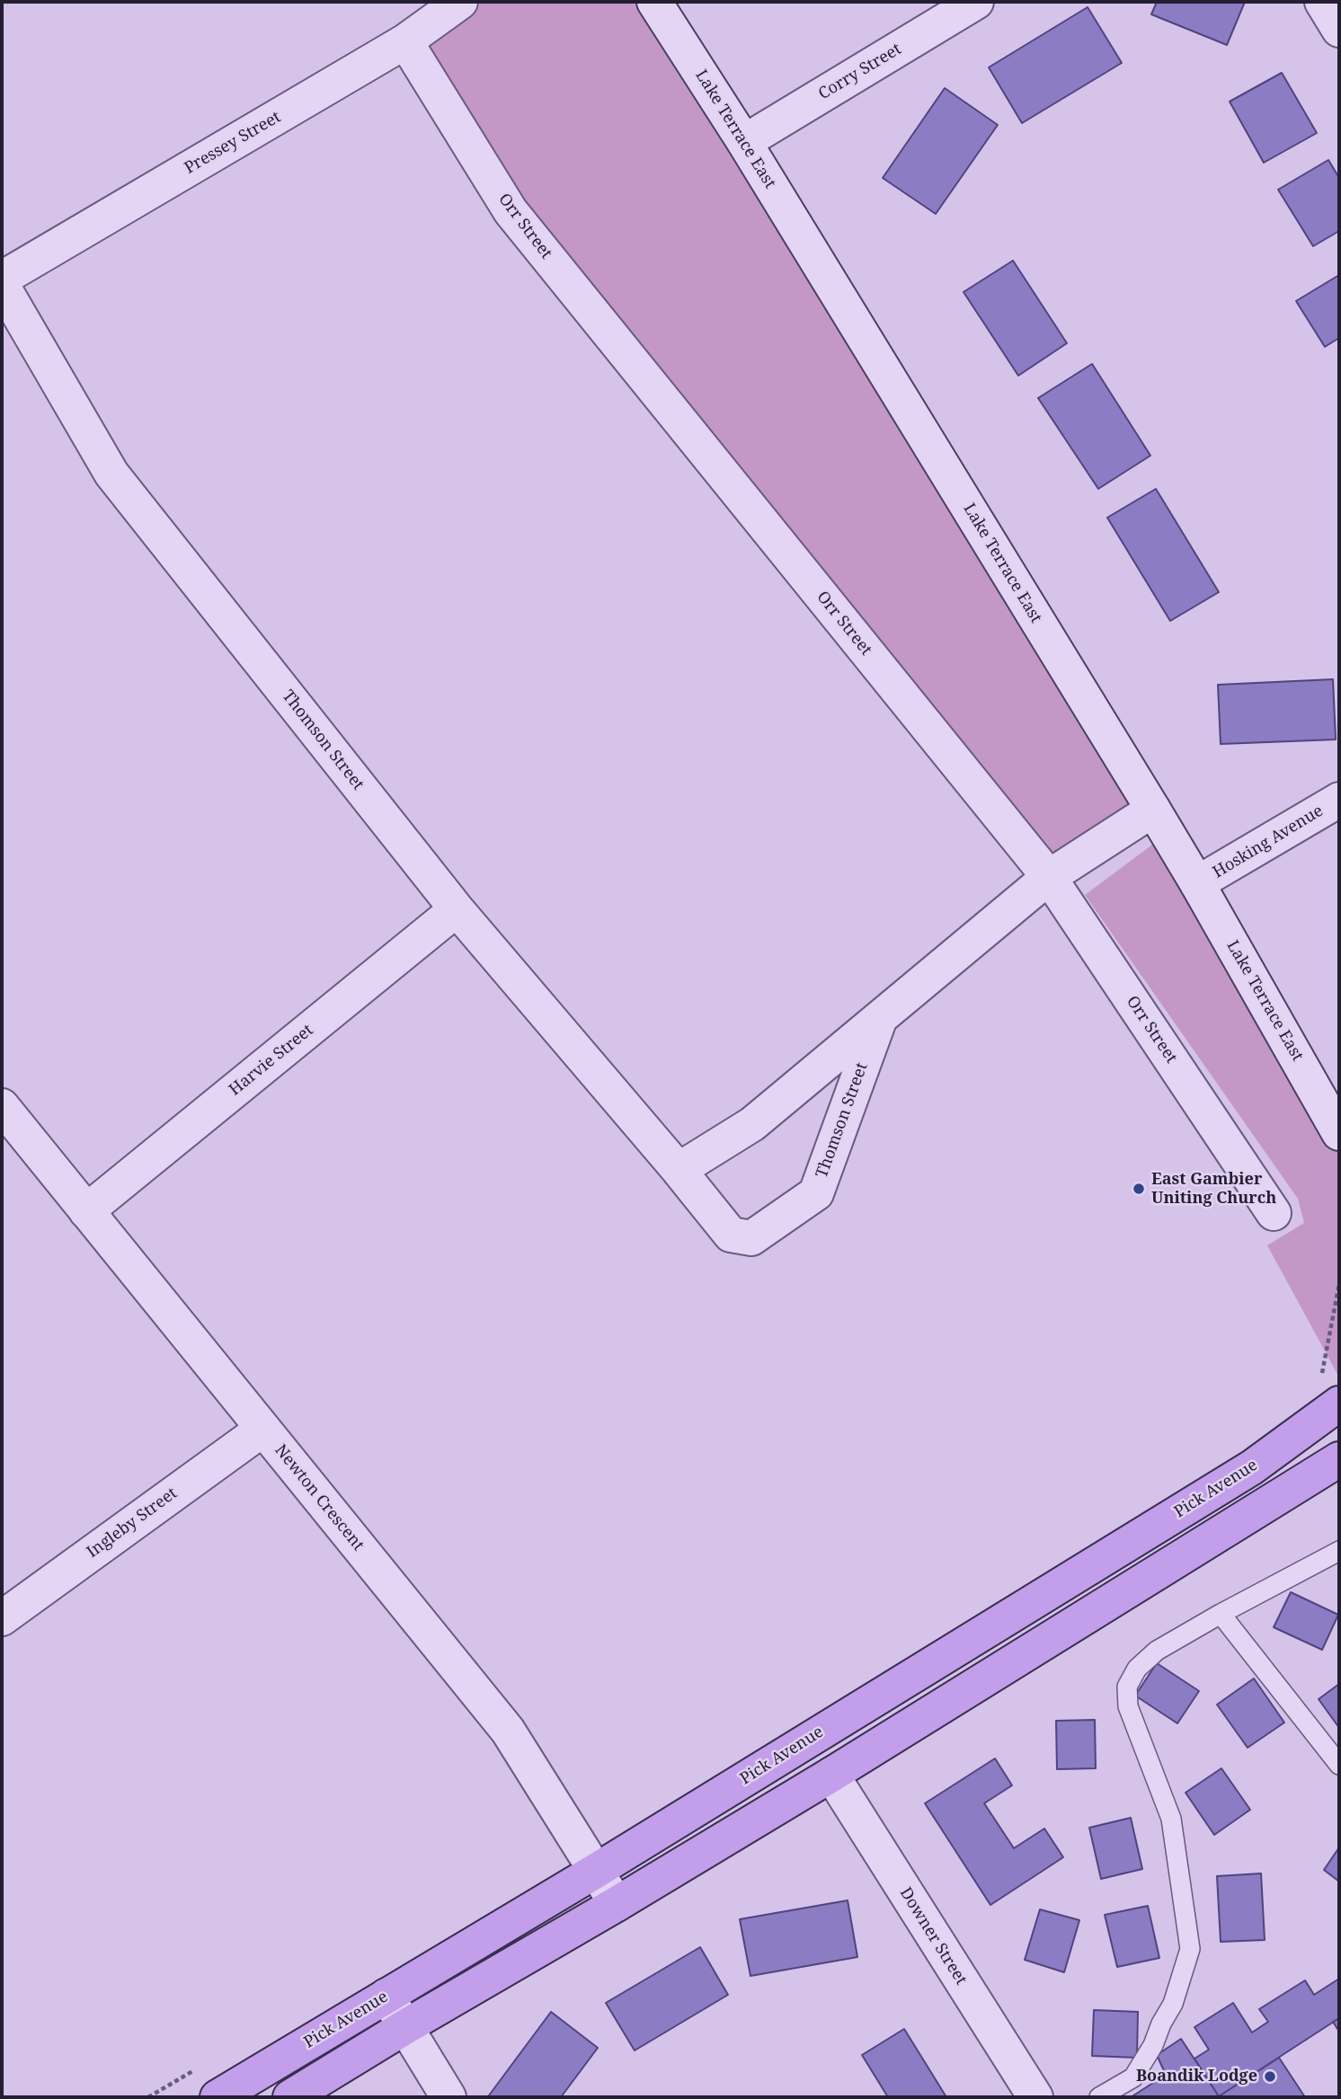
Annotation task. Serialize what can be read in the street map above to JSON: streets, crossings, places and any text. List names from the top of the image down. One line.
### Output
{"streets":{"main road":["Pick Avenue"],"street":["Corry Street","Lake Terrace East","Pressey Street","Orr Street","Thomson Street","Hosking Avenue","Harvie Street","Newton Crescent","Ingleby Street","Downer Street"]},"crossings":[["Corry Street","Lake Terrace East"],["Lake Terrace East","Thomson Street"],["Lake Terrace East","Hosking Avenue"],["Pressey Street","Orr Street"],["Orr Street","Thomson Street"],["Thomson Street","Harvie Street"],["Harvie Street","Newton Crescent"],["Pick Avenue","Newton Crescent"],["Newton Crescent","Ingleby Street"]],"places":["East Gambier Uniting Church","Boandik Lodge"]}
